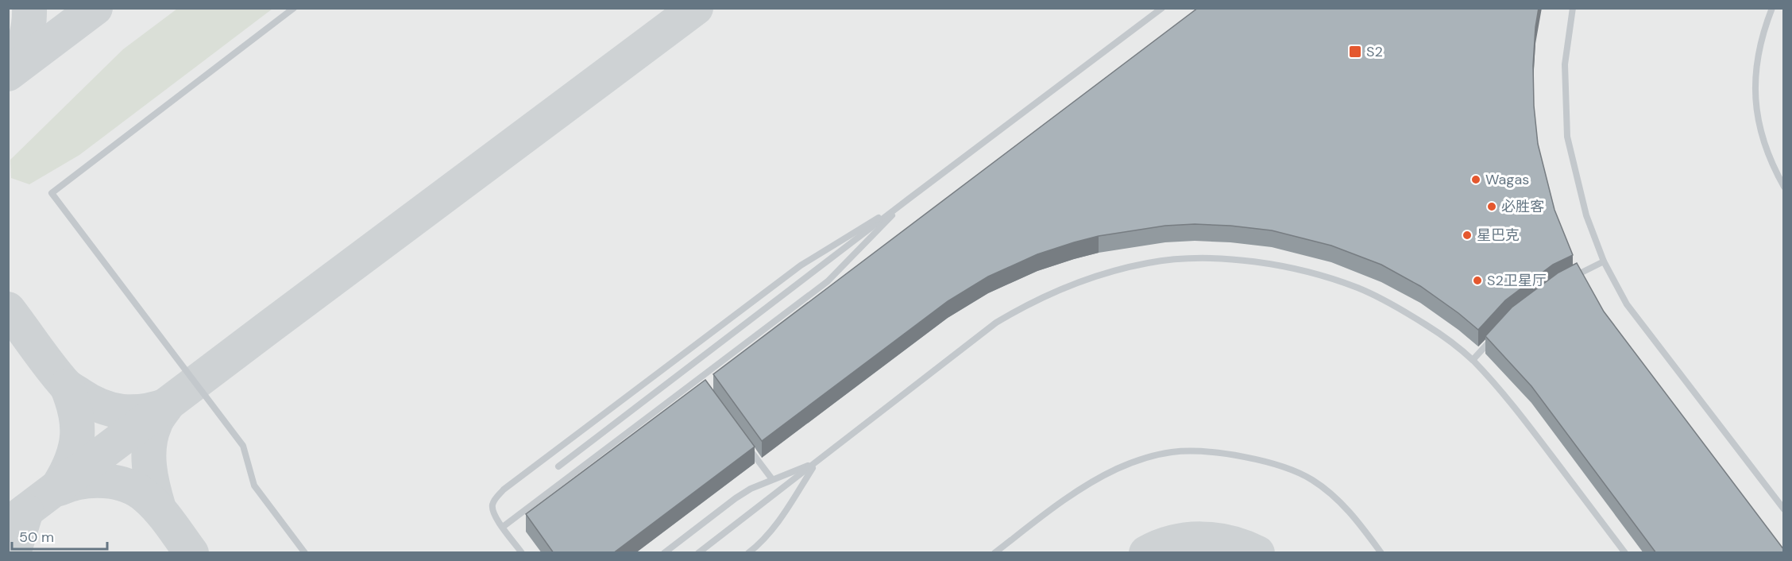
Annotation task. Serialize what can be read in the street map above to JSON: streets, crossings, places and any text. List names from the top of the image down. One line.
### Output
{"places":{"transit":["S2"],"other":["Wagas","必胜客","星巴克","S2卫星厅"]},"scale_bar":"50 m"}
